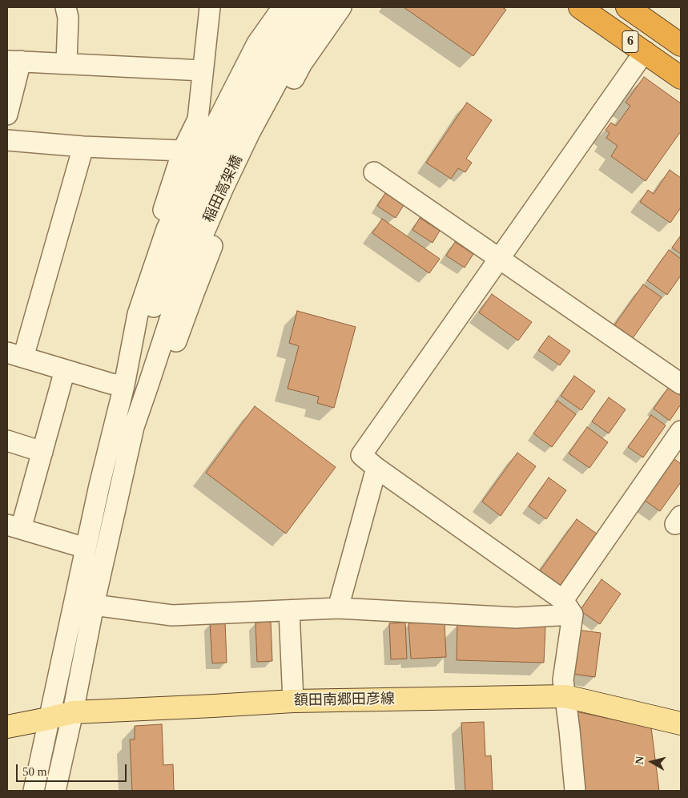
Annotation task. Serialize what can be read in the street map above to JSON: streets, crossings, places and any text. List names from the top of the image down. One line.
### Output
{"streets":{"highway":["6"],"main road":["額田南郷田彦線"],"street":["稲田高架橋"]},"scale_bar":"50 m","north":"left"}
